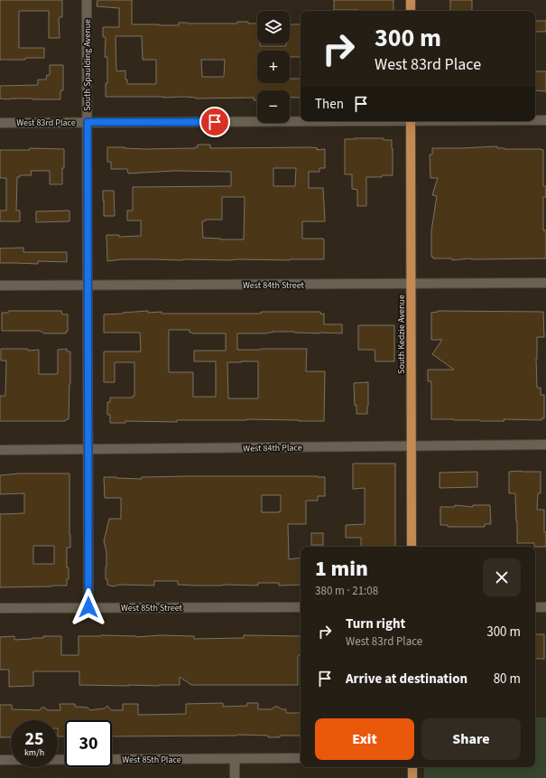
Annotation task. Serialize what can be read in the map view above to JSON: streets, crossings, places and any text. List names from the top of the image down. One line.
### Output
{"streets":{"main road":["South Kedzie Avenue"],"street":["South Spaulding Avenue","West 83rd Place","West 84th Street","West 84th Place","West 85th Street","West 85th Place"]},"crossings":[["South Spaulding Avenue","West 83rd Place"],["South Spaulding Avenue","West 84th Street"],["South Spaulding Avenue","West 84th Place"],["South Spaulding Avenue","West 85th Street"],["West 84th Street","South Kedzie Avenue"],["South Kedzie Avenue","West 84th Place"]],"page":{"map_buttons":["+","−"],"turn":["300 m","West 83rd Place"],"then":"Then","heading":["1 min","380 m · 21:08"],"list":[{"name":"Turn right","note":"West 83rd Place","value":"300 m"},{"name":"Arrive at destination","value":"80 m"}],"buttons":["Exit","Share"],"speed":"25 km/h","limit":"30"}}
